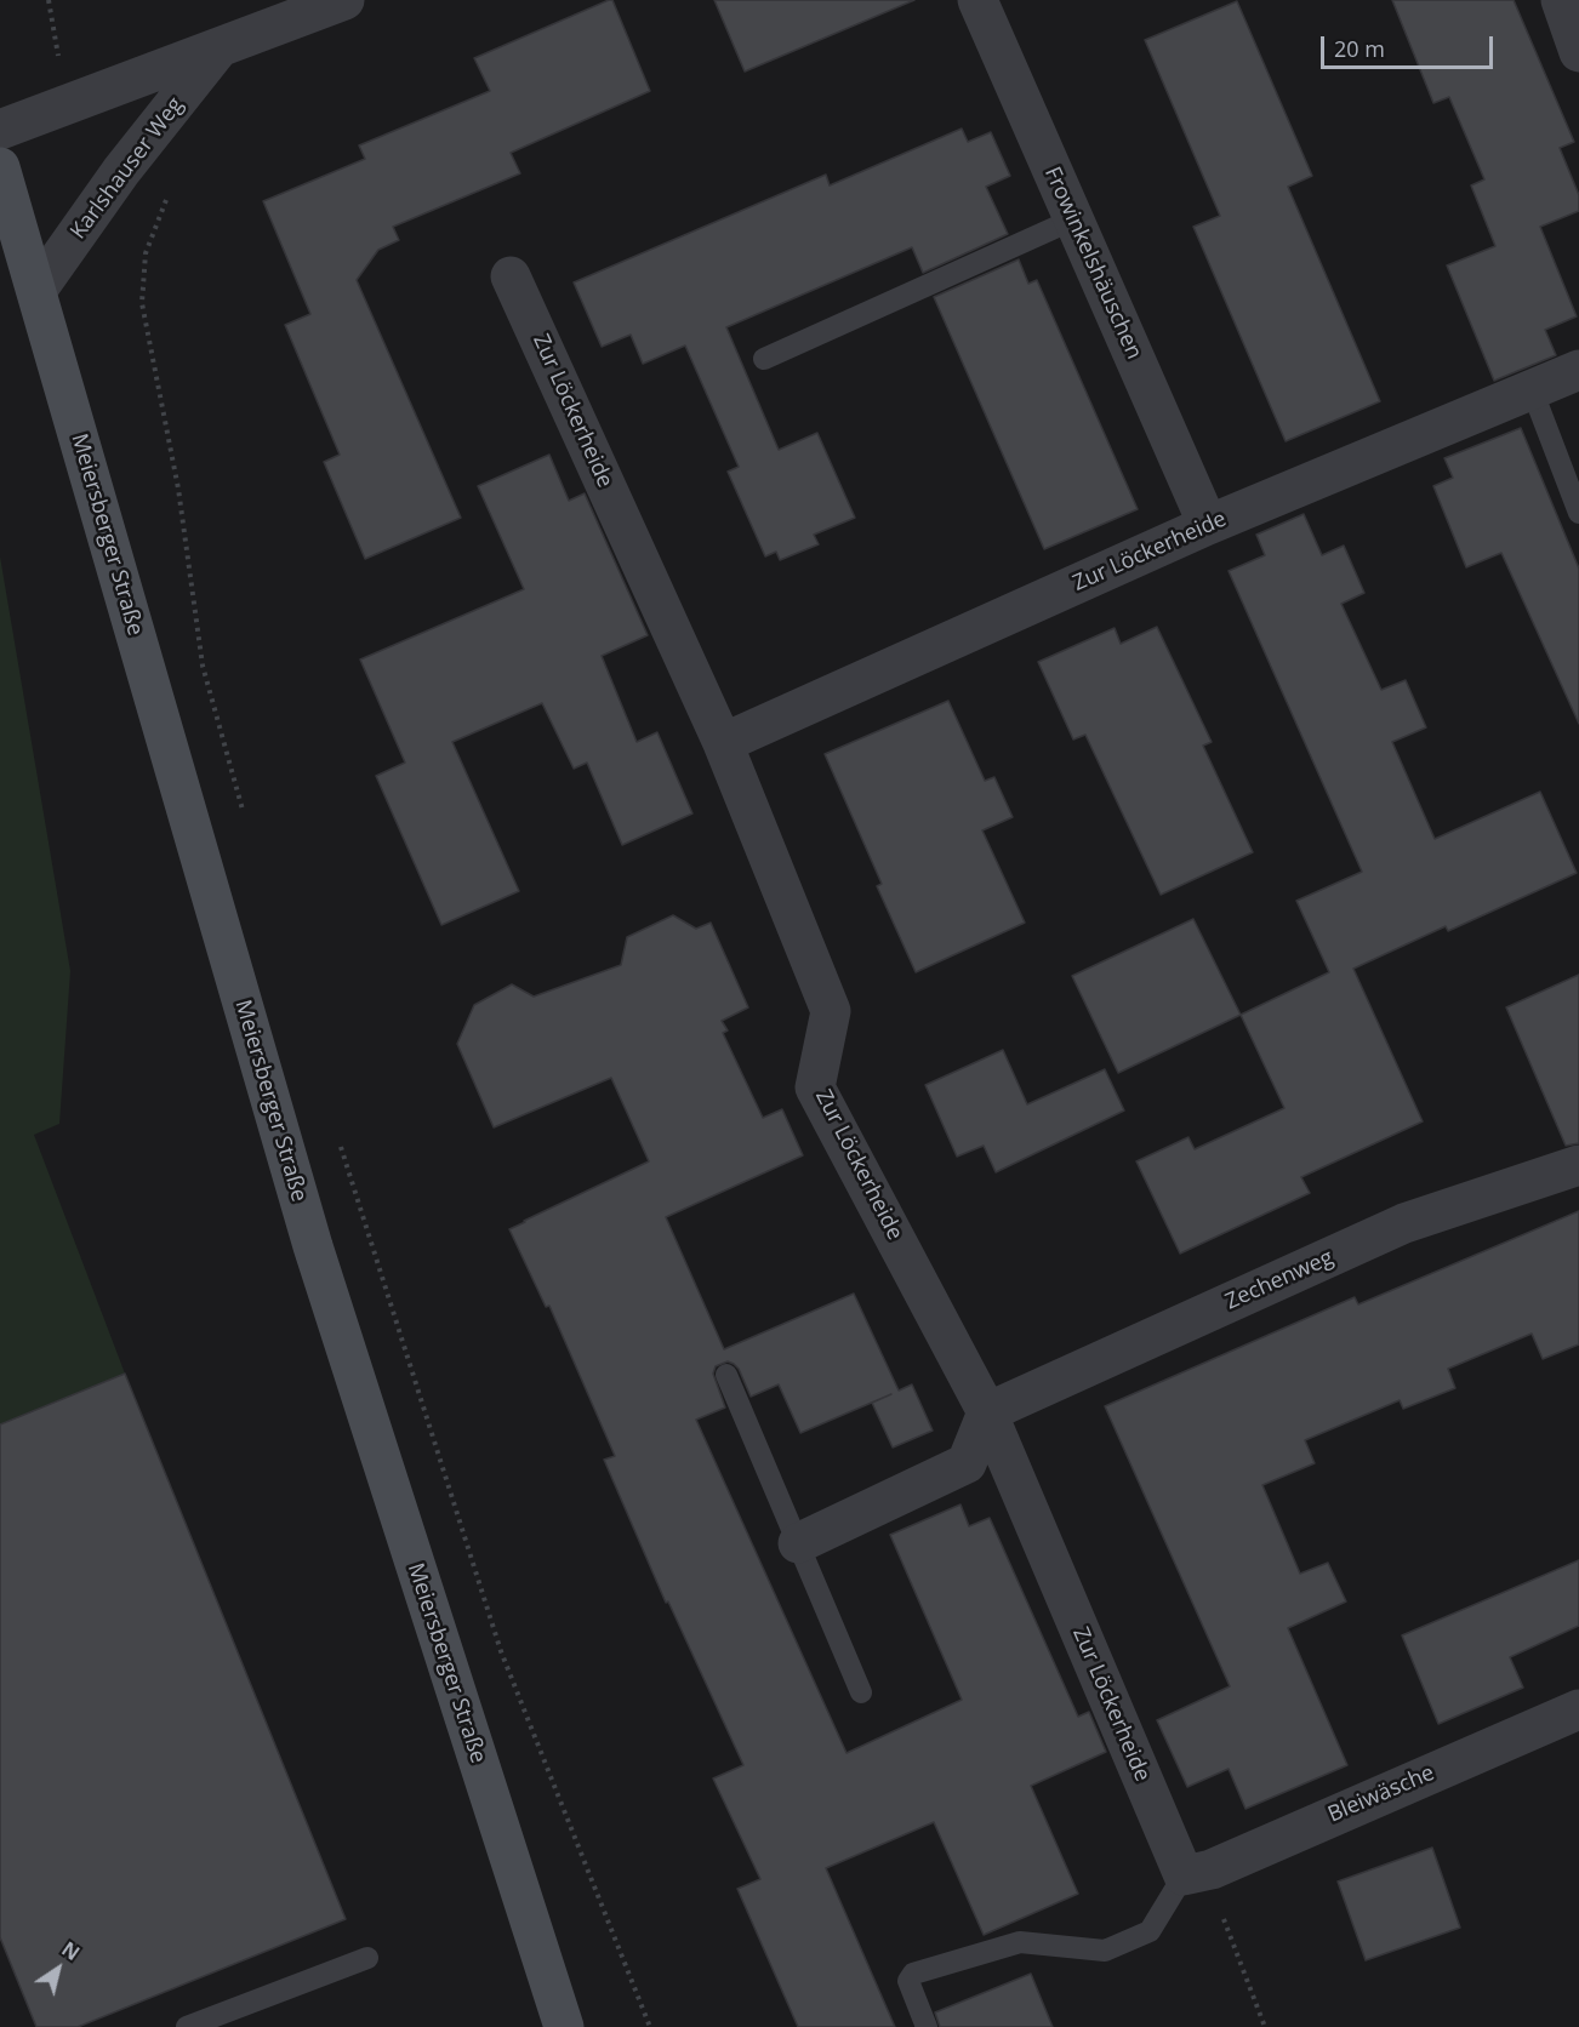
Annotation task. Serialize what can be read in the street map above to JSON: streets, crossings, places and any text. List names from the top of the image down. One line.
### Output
{"streets":{"main road":["Meiersberger Straße"],"street":["Karlshauser Weg","Frowinkelshäuschen","Zur Löckerheide","Zechenweg","Bleiwäsche"]},"crossings":[["Karlshauser Weg","Meiersberger Straße"],["Frowinkelshäuschen","Zur Löckerheide"],["Zur Löckerheide","Zechenweg"],["Zur Löckerheide","Bleiwäsche"]],"scale_bar":"20 m","north":"top right"}
